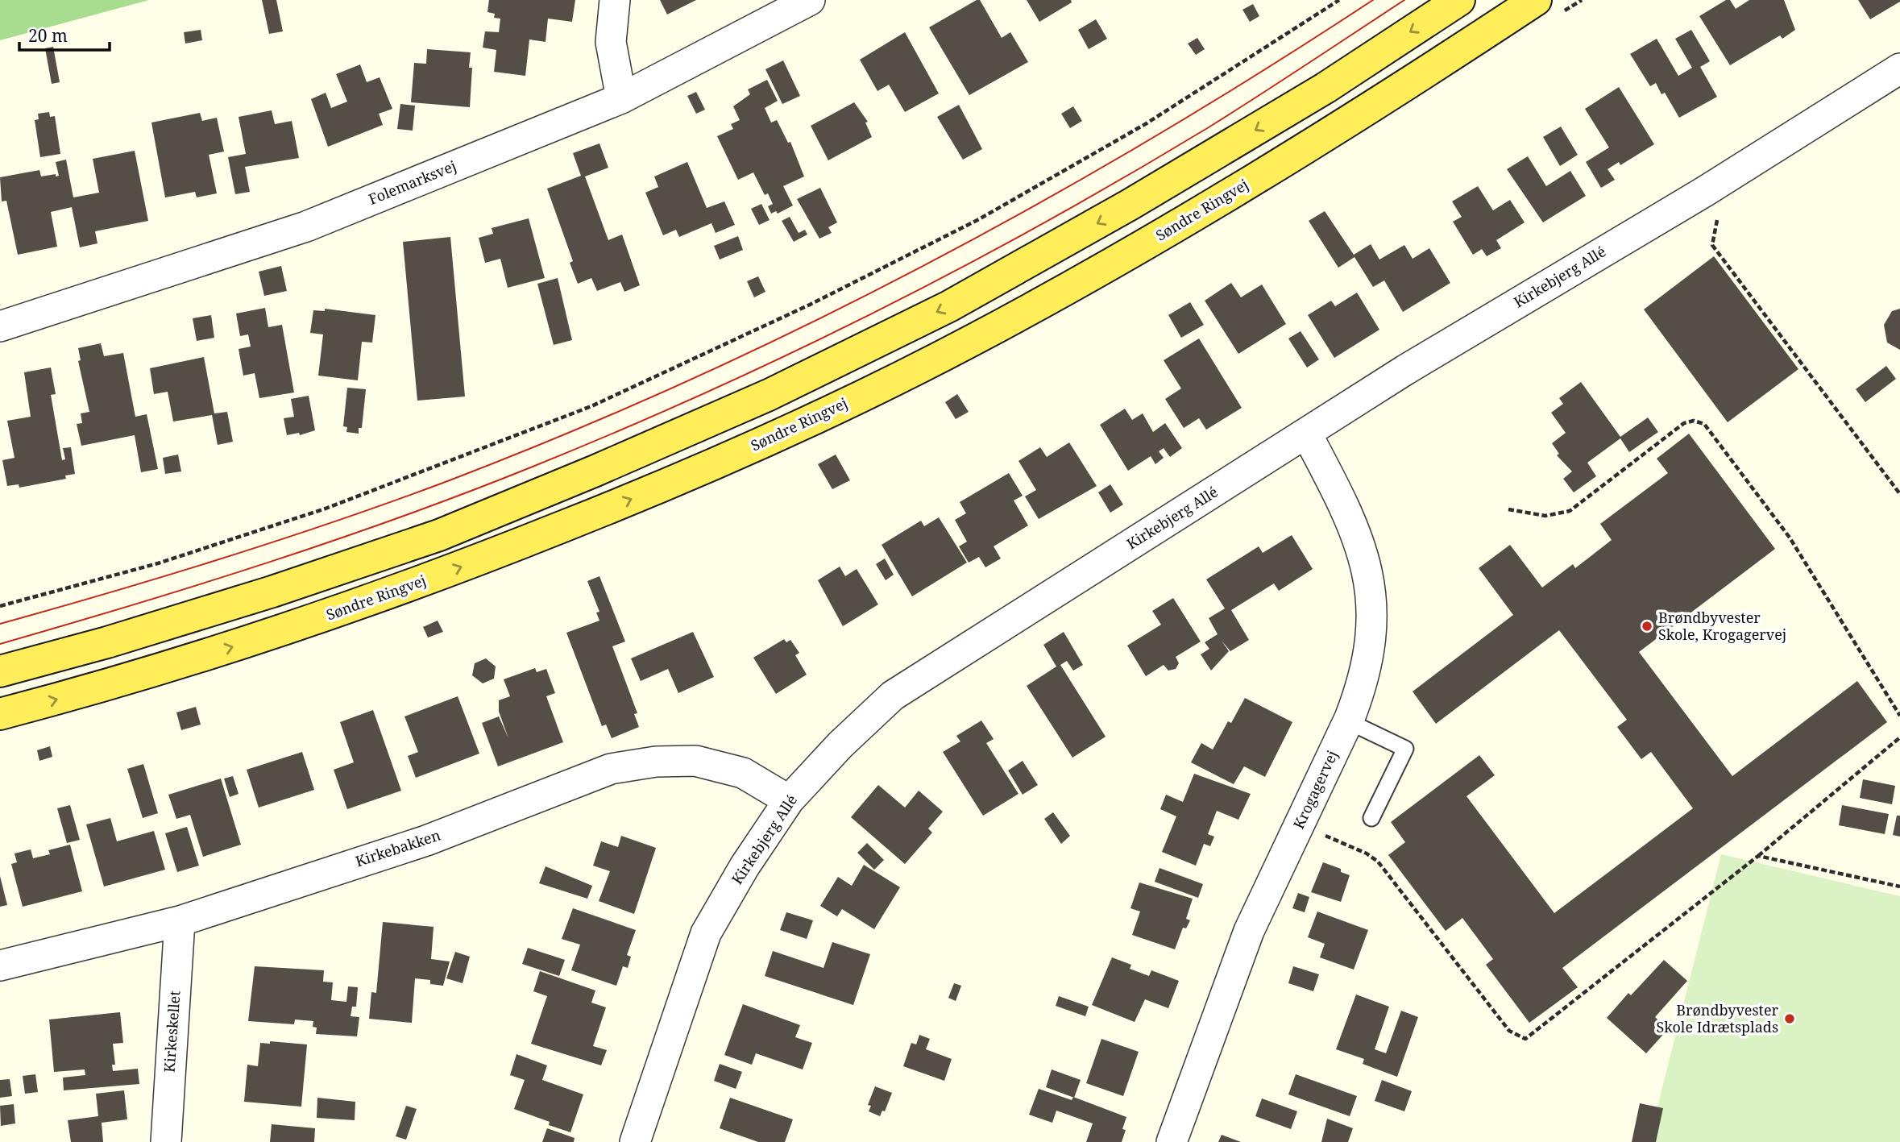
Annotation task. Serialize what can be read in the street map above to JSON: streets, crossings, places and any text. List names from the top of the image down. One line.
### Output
{"streets":{"main road":["Søndre Ringvej"],"street":["Folemarksvej","Kirkebjerg Allé","Krogagervej","Kirkebakken","Kirkeskellet"]},"crossings":[["Kirkebjerg Allé","Krogagervej"],["Kirkebjerg Allé","Kirkebakken"],["Kirkebakken","Kirkeskellet"]],"places":["Brøndbyvester Skole, Krogagervej","Brøndbyvester Skole Idrætsplads"],"scale_bar":"20 m"}
